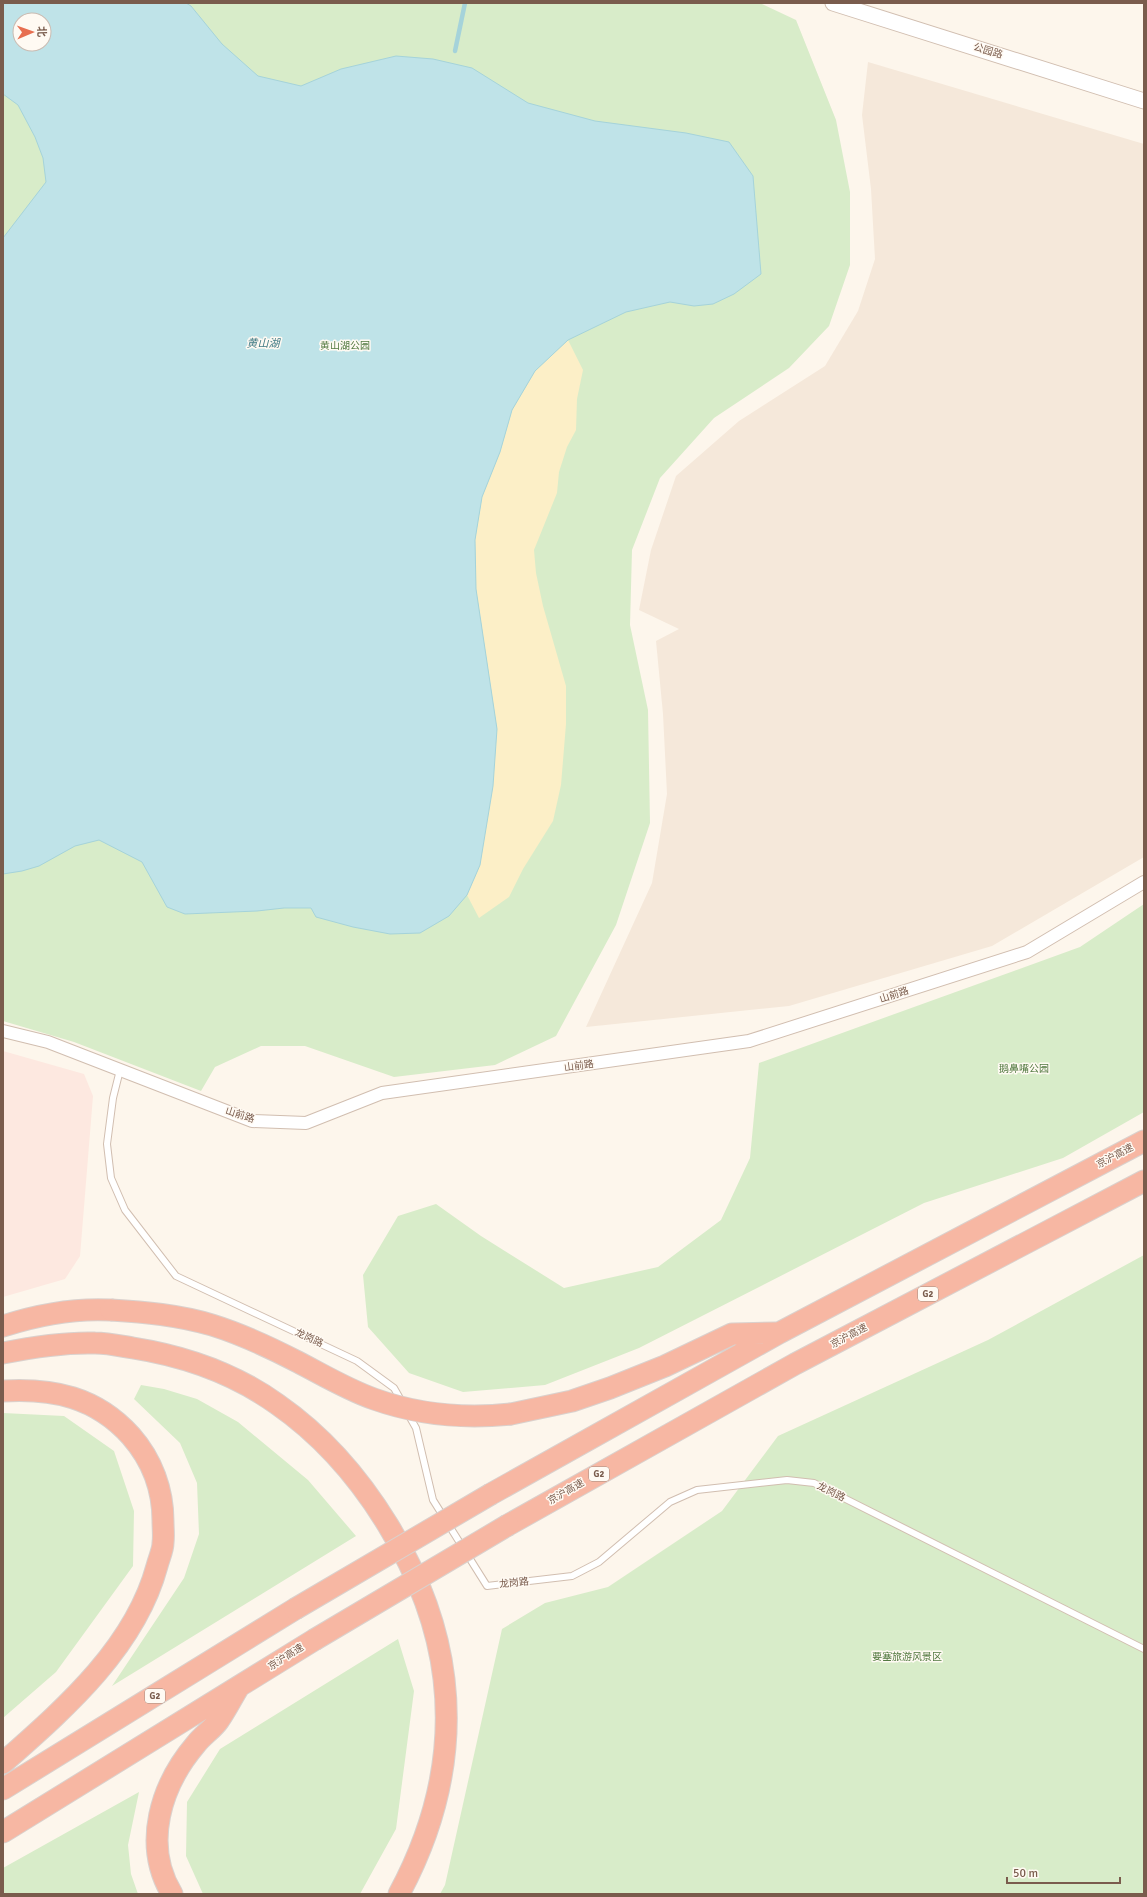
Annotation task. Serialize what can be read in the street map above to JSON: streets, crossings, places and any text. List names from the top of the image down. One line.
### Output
{"streets":{"highway":["京沪高速","G2"],"street":["公园路","山前路"],"lane":["龙岗路"]},"crossings":[["山前路","龙岗路"]],"water":["黄山湖"],"parks":["黄山湖公园","鹅鼻嘴公园","要塞旅游风景区"],"scale_bar":"50 m","north":"right"}
